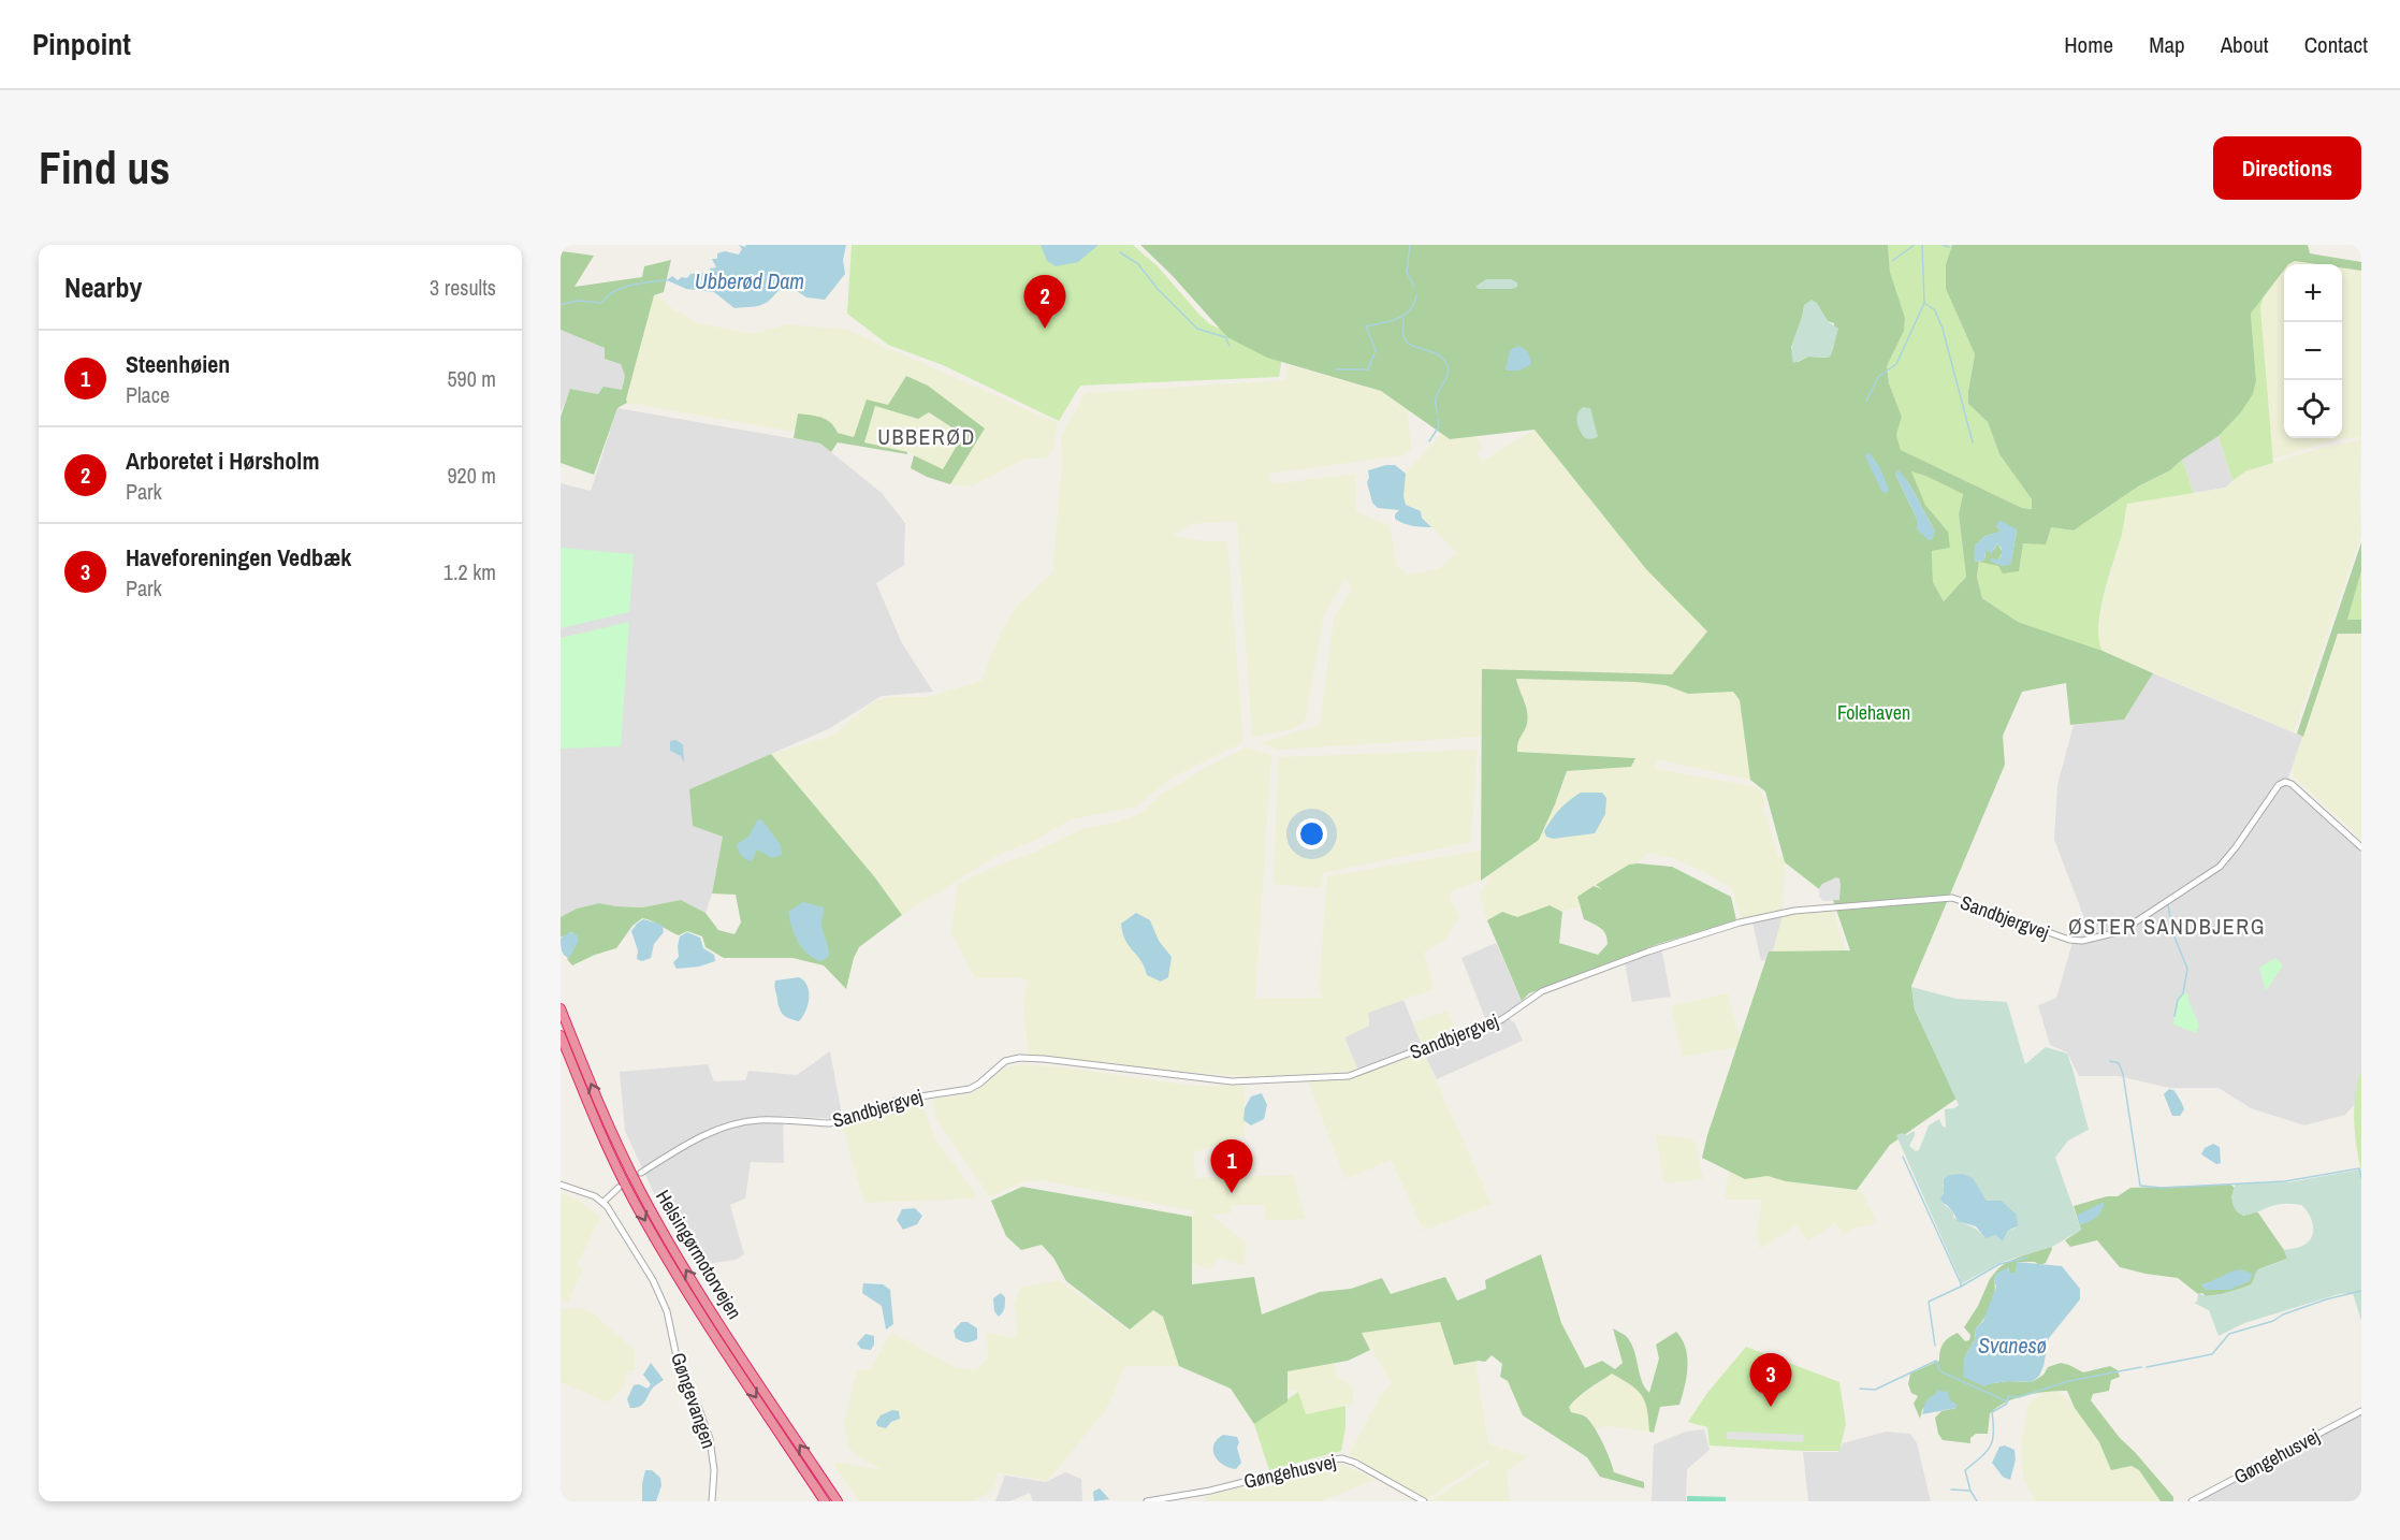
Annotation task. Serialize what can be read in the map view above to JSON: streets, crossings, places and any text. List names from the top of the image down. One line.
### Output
{"streets":{"highway":["Helsingørmotorvejen"],"street":["Sandbjergvej","Gøngevangen","Gøngehusvej"]},"districts":["UBBERØD","ØSTER SANDBJERG"],"water":["Ubberød Dam","Svanesø"],"parks":["Folehaven"],"page":{"header":"Pinpoint","nav":["Home","Map","About","Contact"],"buttons":"Directions","title":"Find us","heading":["Nearby","3 results"],"map_buttons":["+","−"],"pins":["2","1","3"],"list":[{"mark":"1","name":"Steenhøien","note":"Place","value":"590 m"},{"mark":"2","name":"Arboretet i Hørsholm","note":"Park","value":"920 m"},{"mark":"3","name":"Haveforeningen Vedbæk","note":"Park","value":"1.2 km"}]}}
